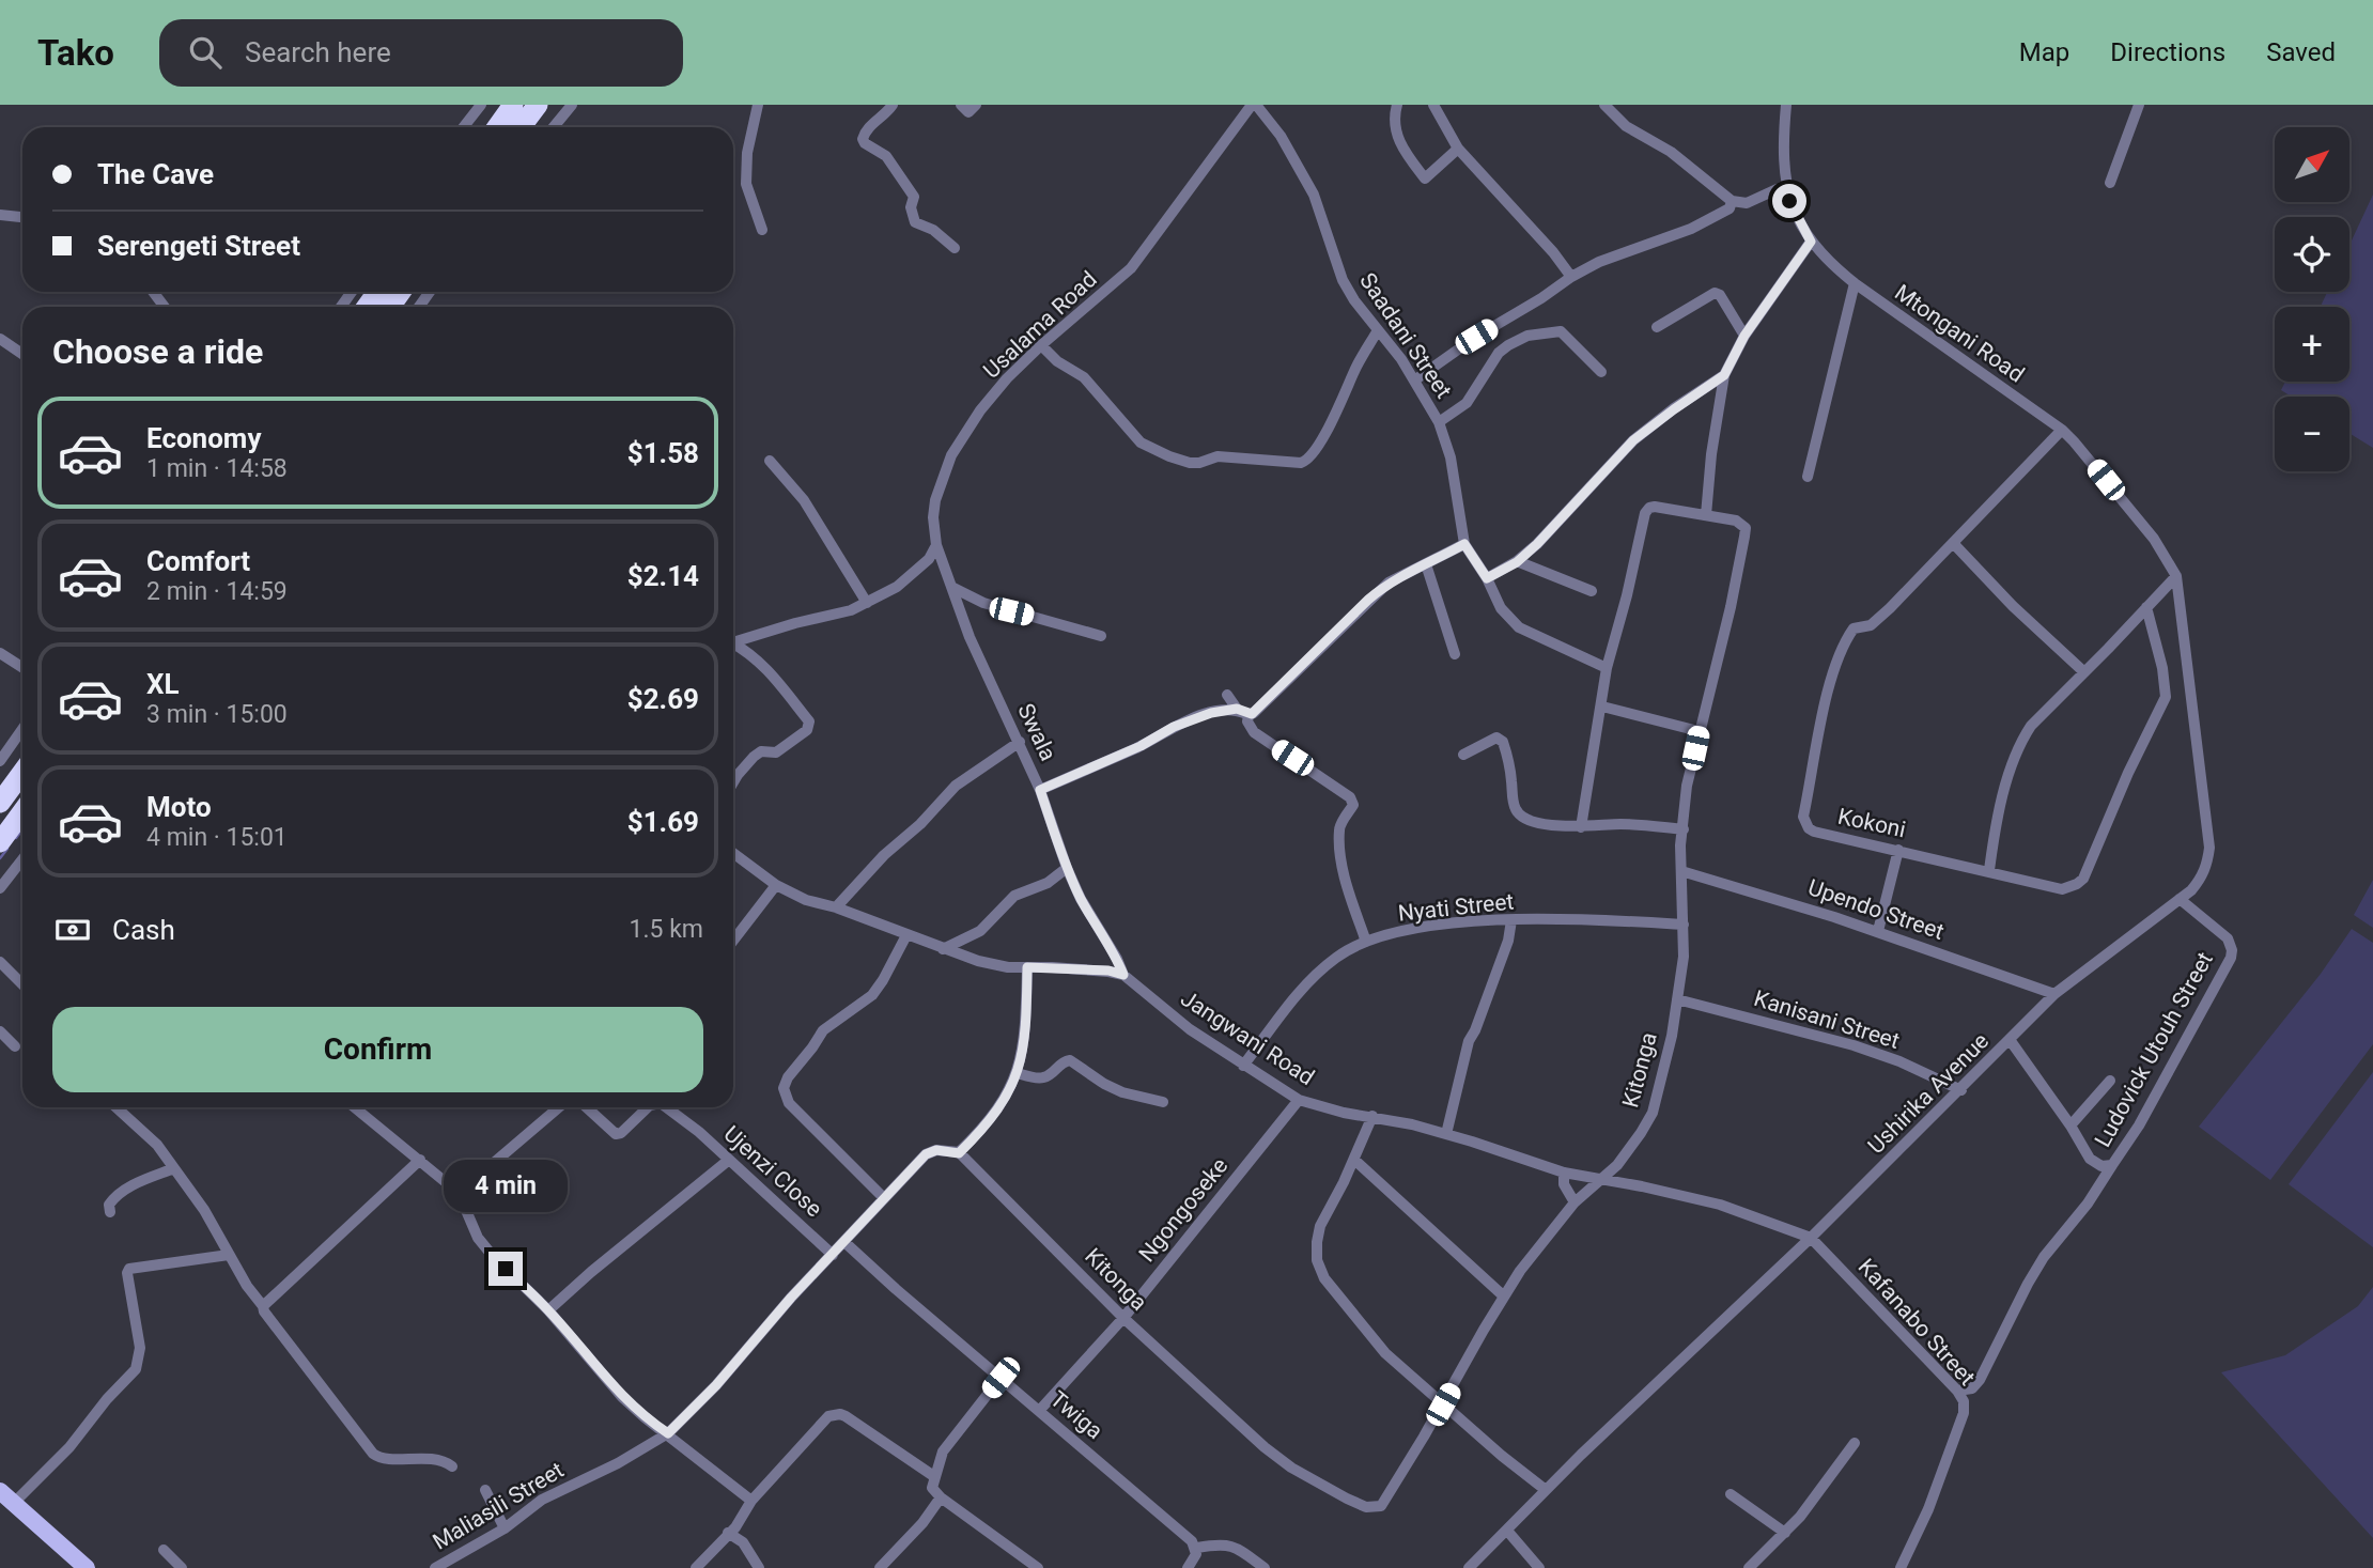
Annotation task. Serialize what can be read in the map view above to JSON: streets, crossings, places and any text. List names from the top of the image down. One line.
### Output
{"streets":{"street":["Usalama Road","Mtongani Road","Saadani Street","Swala","Kokoni","Nyati Street","Upendo Street","Kanisani Street","Jangwani Road","Ludovick Utouh Street","Kitonga","Ushirika Avenue","Ujenzi Close","Ngongoseke","Kafanabo Street","Twiga","Maliasili Street"]},"crossings":[["Usalama Road","Saadani Street"],["Usalama Road","Swala"],["Mtongani Road","Kokoni"],["Mtongani Road","Ushirika Avenue"],["Saadani Street","Kitonga"],["Swala","Jangwani Road"],["Nyati Street","Jangwani Road"],["Nyati Street","Kitonga"],["Upendo Street","Kitonga"],["Upendo Street","Ushirika Avenue"],["Kanisani Street","Kitonga"],["Kanisani Street","Ushirika Avenue"],["Jangwani Road","Kitonga"],["Jangwani Road","Ushirika Avenue"],["Jangwani Road","Ngongoseke"],["Jangwani Road","Kafanabo Street"],["Ludovick Utouh Street","Ushirika Avenue"],["Kitonga","Ngongoseke"],["Kitonga","Maliasili Street"],["Ushirika Avenue","Kafanabo Street"],["Ujenzi Close","Maliasili Street"],["Ngongoseke","Twiga"],["Twiga","Maliasili Street"]],"north":"top right","page":{"header":"Tako","search":"Search here","nav":["Map","Directions","Saved"],"map_buttons":["+","−"],"banner":["The Cave","Serengeti Street"],"heading":"Choose a ride","list":[{"name":"Economy","note":"1 min · 14:58","value":"$1.58"},{"name":"Comfort","note":"2 min · 14:59","value":"$2.14"},{"name":"XL","note":"3 min · 15:00","value":"$2.69"},{"name":"Moto","note":"4 min · 15:01","value":"$1.69"}],"pay":["Cash","1.5 km"],"buttons":"Confirm","bubble":"4 min"}}
